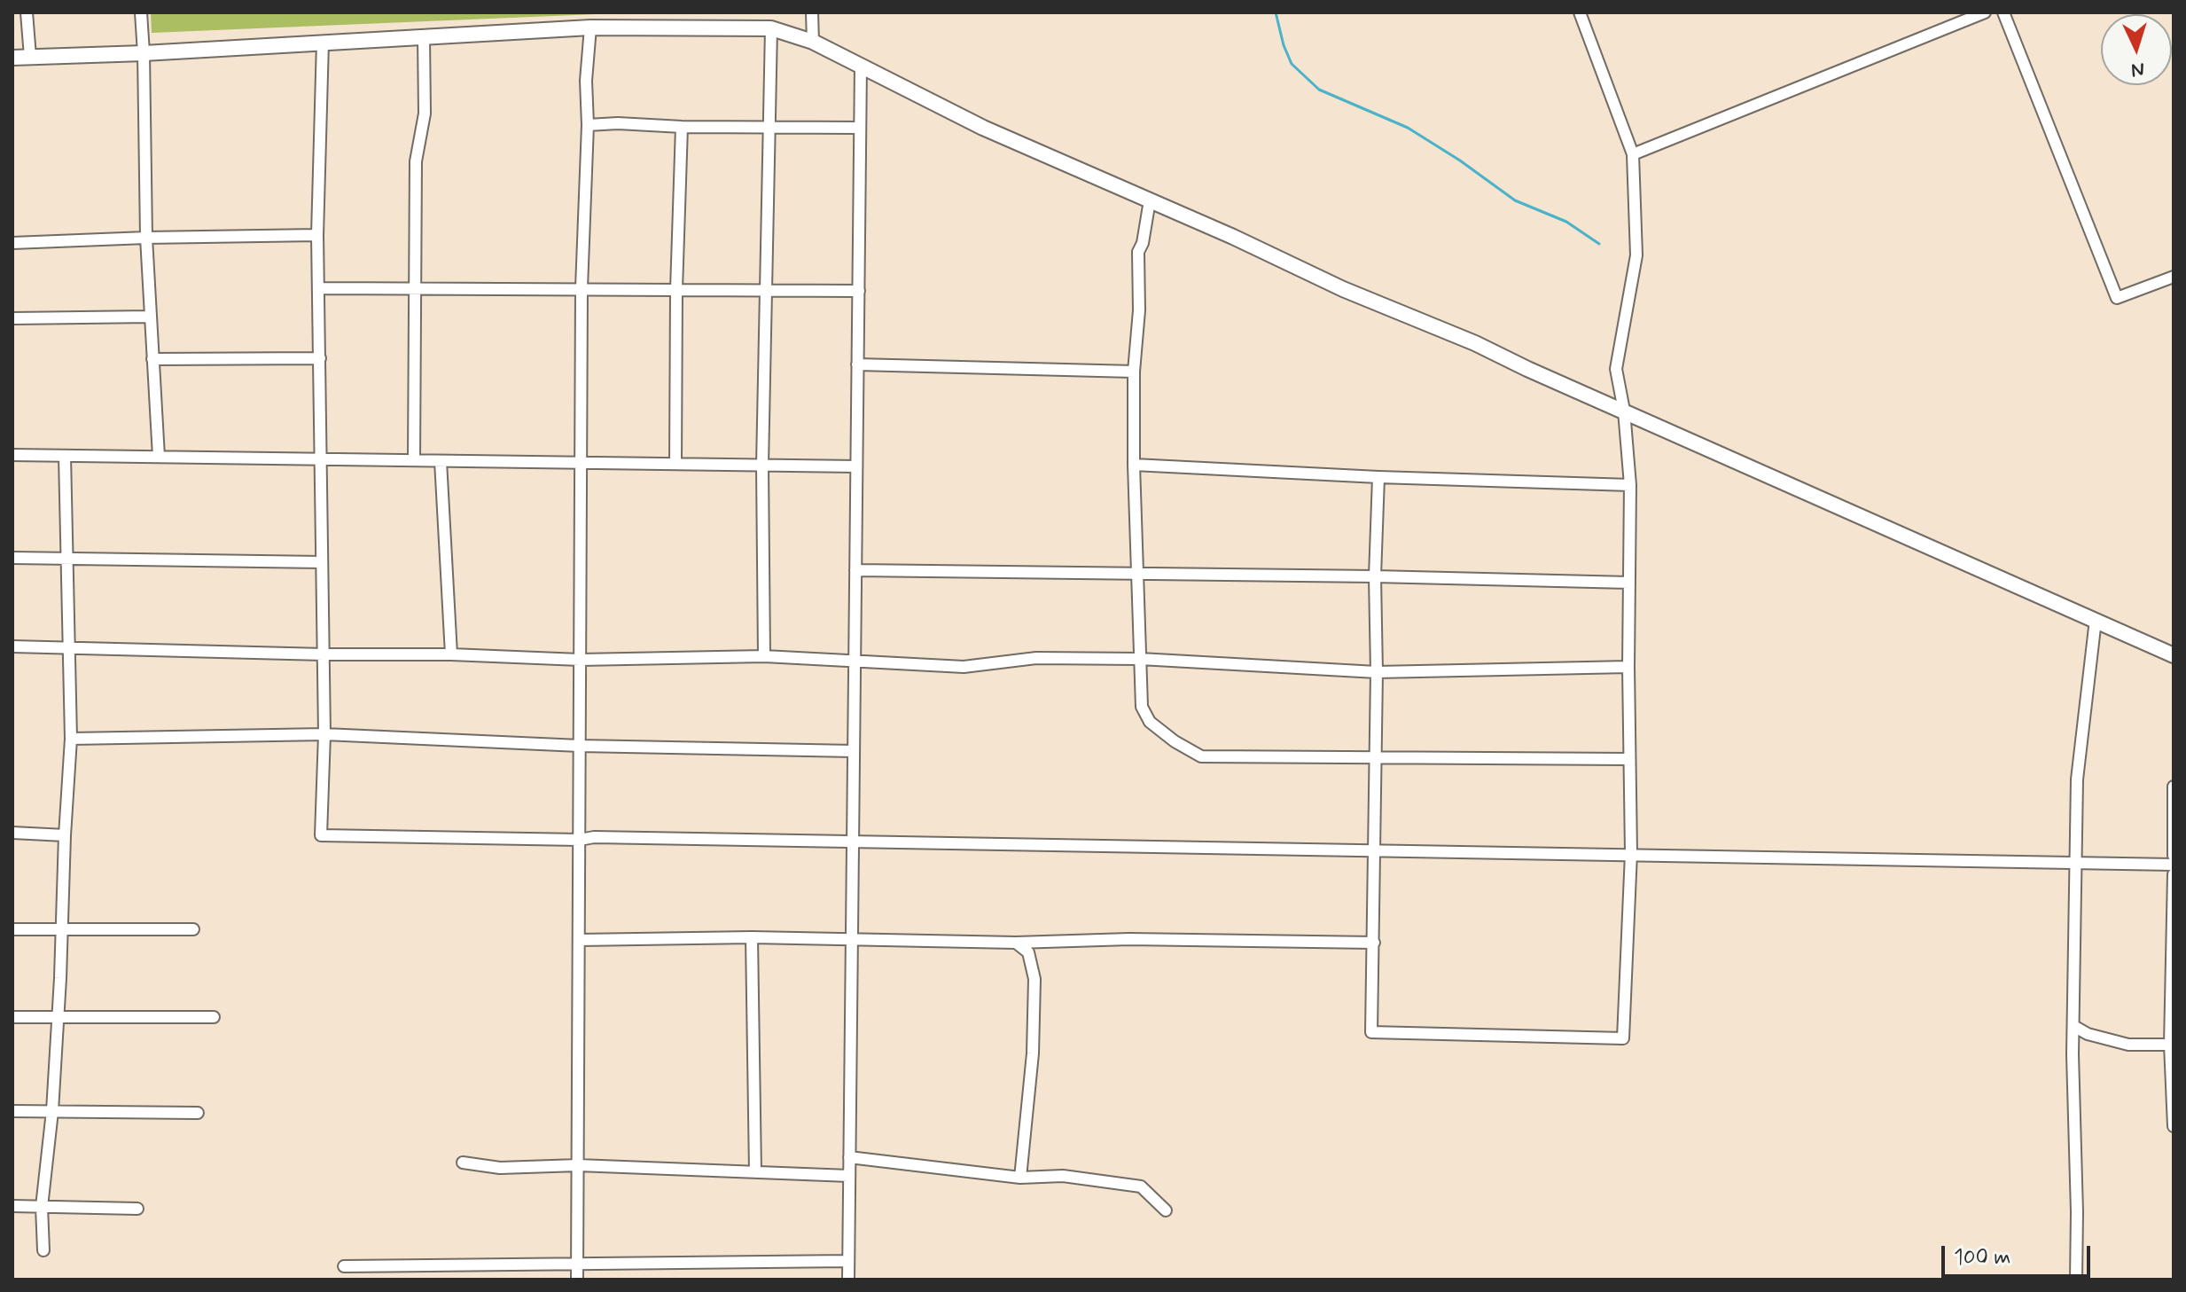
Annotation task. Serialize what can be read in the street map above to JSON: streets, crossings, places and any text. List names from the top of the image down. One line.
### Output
{"scale_bar":"100 m","north":"bottom"}
